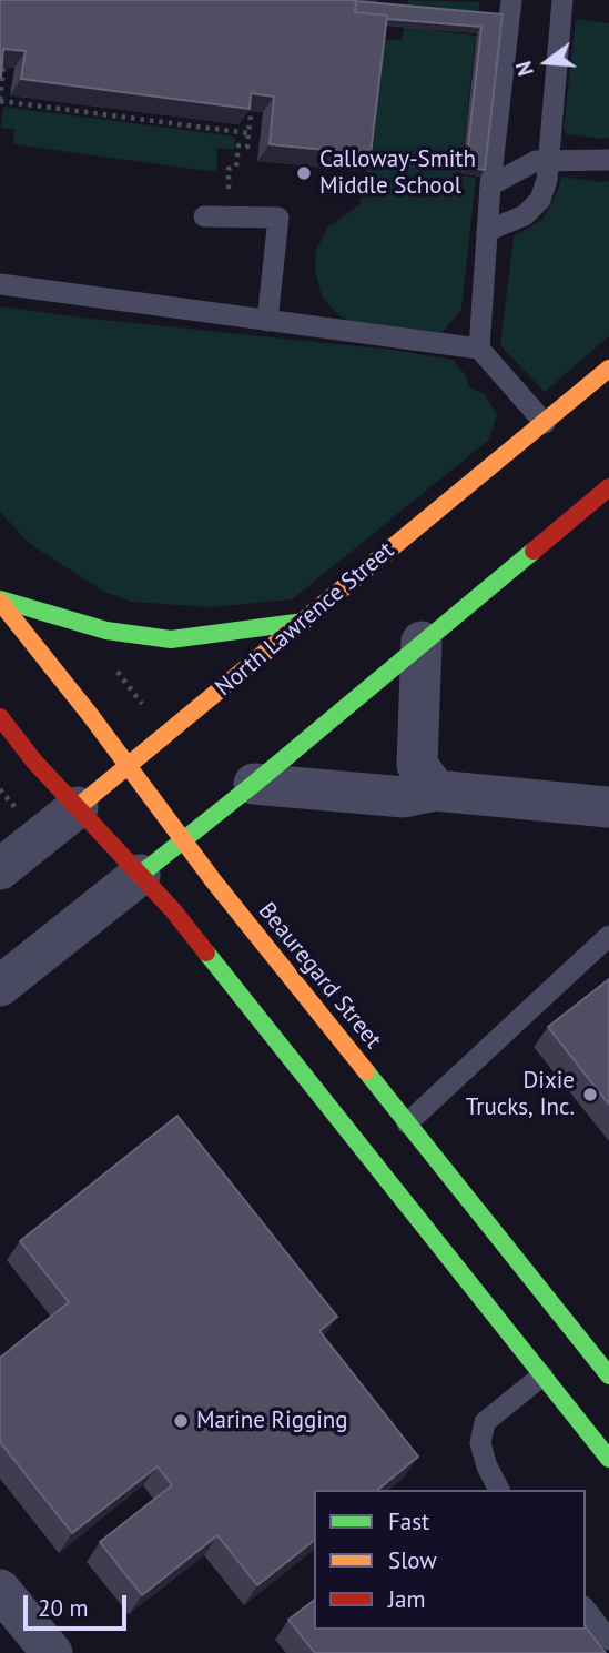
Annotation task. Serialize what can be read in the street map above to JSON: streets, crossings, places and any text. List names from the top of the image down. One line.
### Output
{"streets":{"main road":["North Lawrence Street","Beauregard Street"]},"crossings":[["North Lawrence Street","Beauregard Street"]],"places":["Calloway-Smith Middle School","Dixie Trucks, Inc.","Marine Rigging"],"legend":["Fast","Slow","Jam"],"scale_bar":"20 m","north":"left"}
